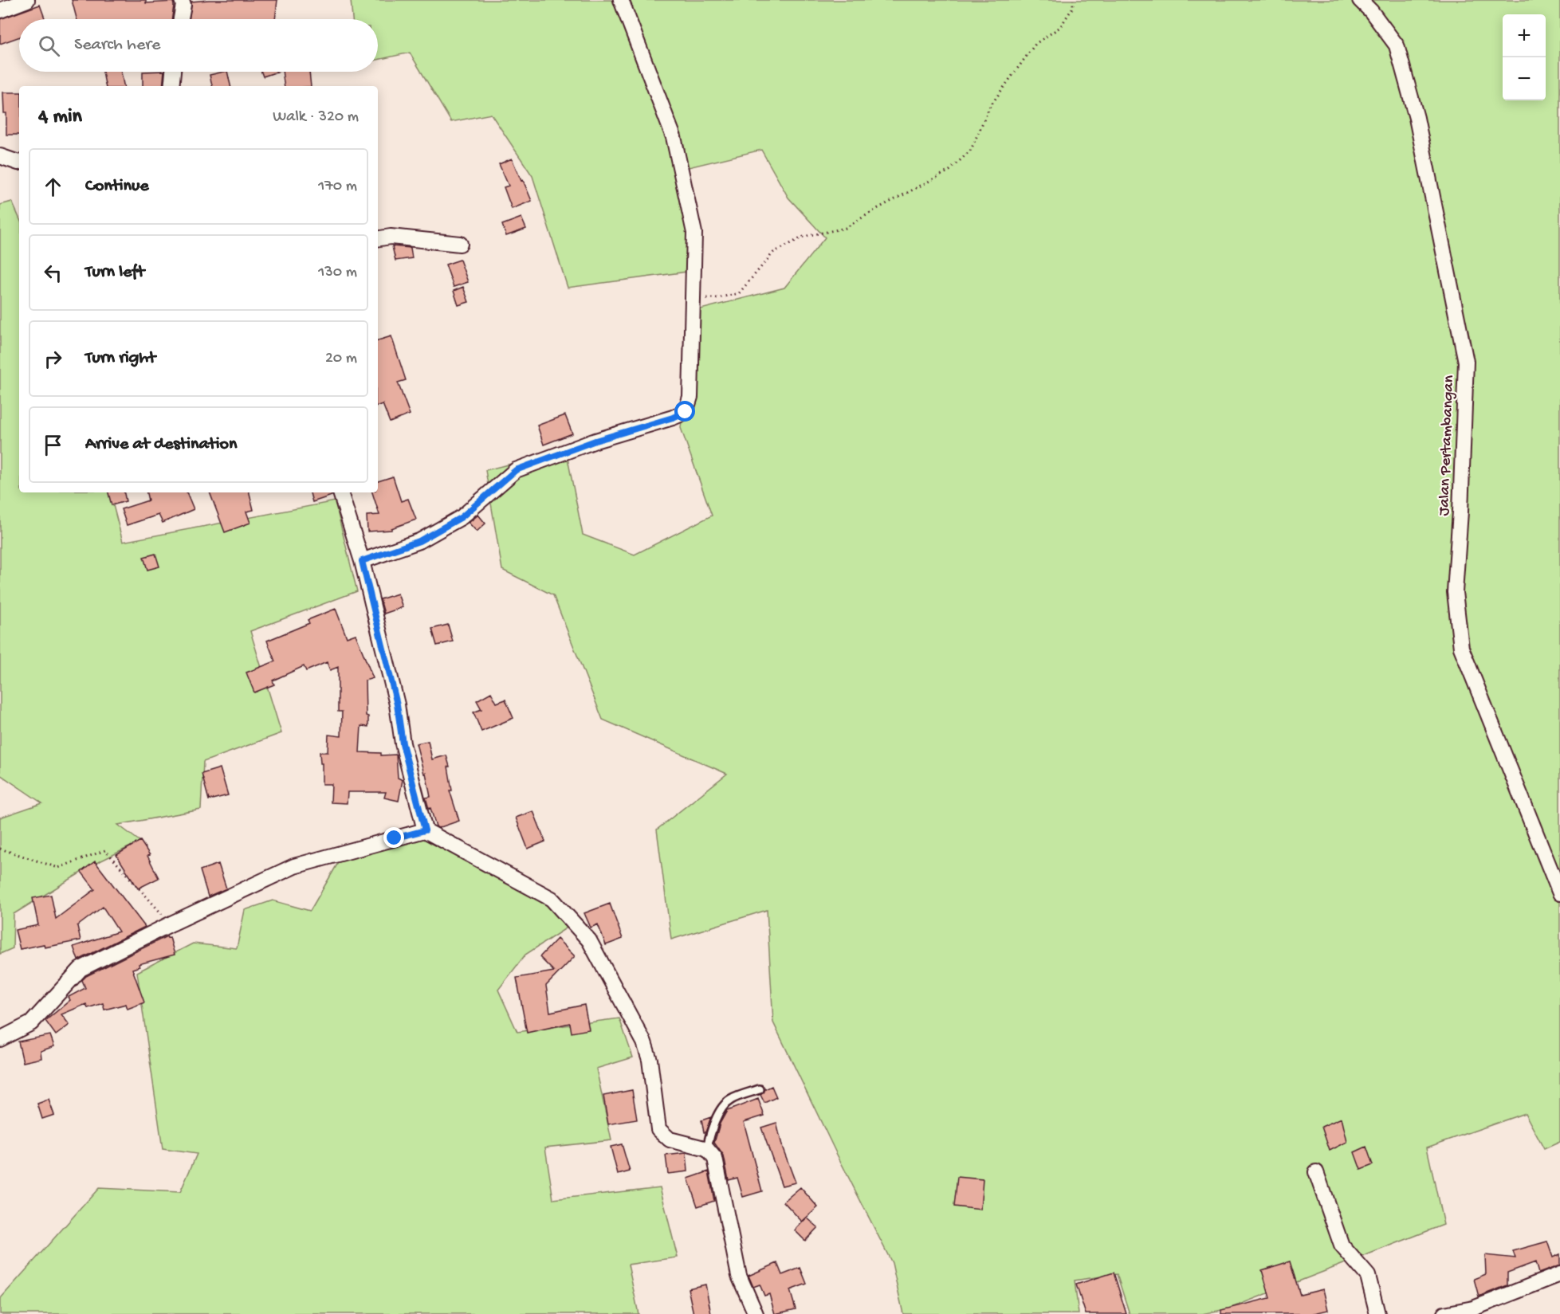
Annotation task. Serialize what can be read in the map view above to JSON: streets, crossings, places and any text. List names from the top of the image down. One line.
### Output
{"streets":{"street":["Jalan Pertambangan"]},"page":{"map_buttons":["+","−"],"search":"Search here","heading":["4 min","Walk · 320 m"],"list":[["Continue","170 m"],["Turn left","130 m"],["Turn right","20 m"],"Arrive at destination"]}}
